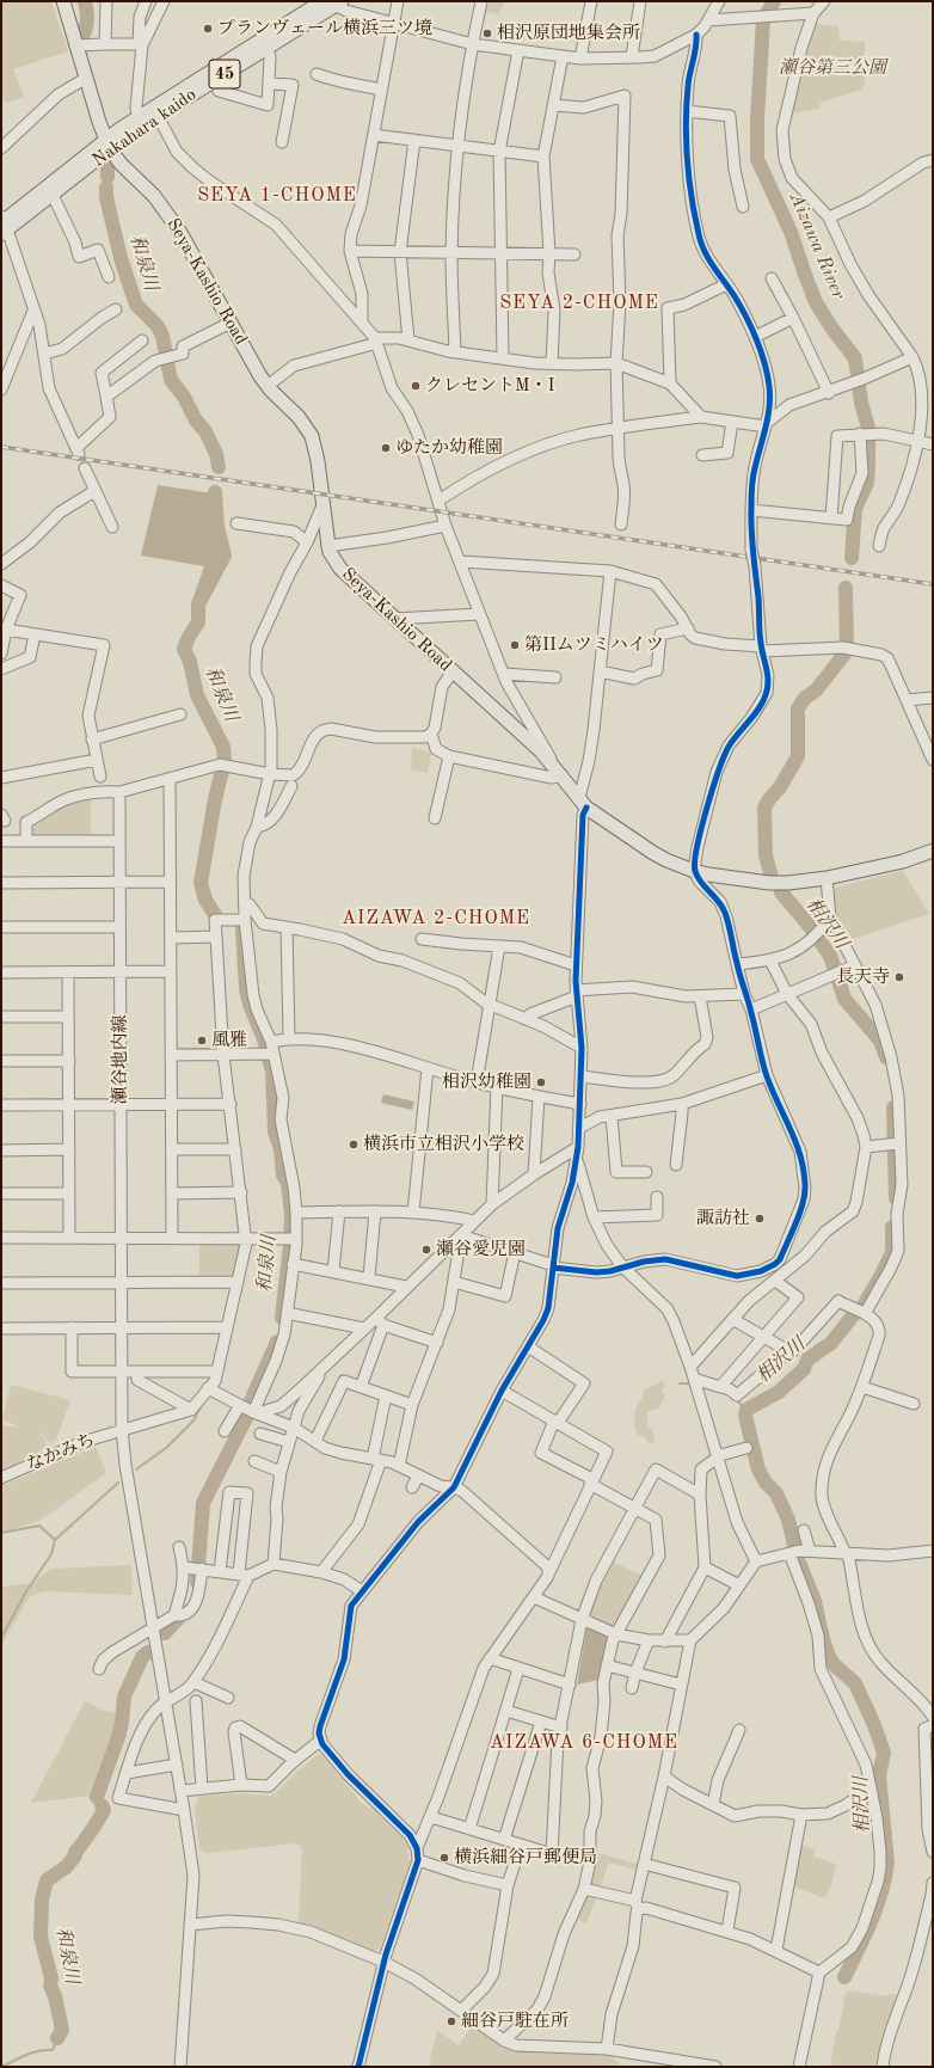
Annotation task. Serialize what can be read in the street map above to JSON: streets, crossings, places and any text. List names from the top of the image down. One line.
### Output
{"streets":{"main road":["45","Nakahara kaido","Seya-Kashio Road"],"street":["瀬谷地内線","なかみち"]},"crossings":[["Nakahara kaido","Seya-Kashio Road"],["瀬谷地内線","なかみち"]],"districts":["SEYA 1-CHOME","SEYA 2-CHOME","AIZAWA 2-CHOME","AIZAWA 6-CHOME"],"water":["Aizawa River","和泉川","相沢川"],"parks":["瀬谷第三公園"],"places":["プランヴェール横浜三ツ境","相沢原団地集会所","クレセントM・I","ゆたか幼稚園","第IIムツミハイツ","長天寺","風雅","相沢幼稚園","横浜市立相沢小学校","諏訪社","瀬谷愛児園","横浜細谷戸郵便局","細谷戸駐在所"]}
